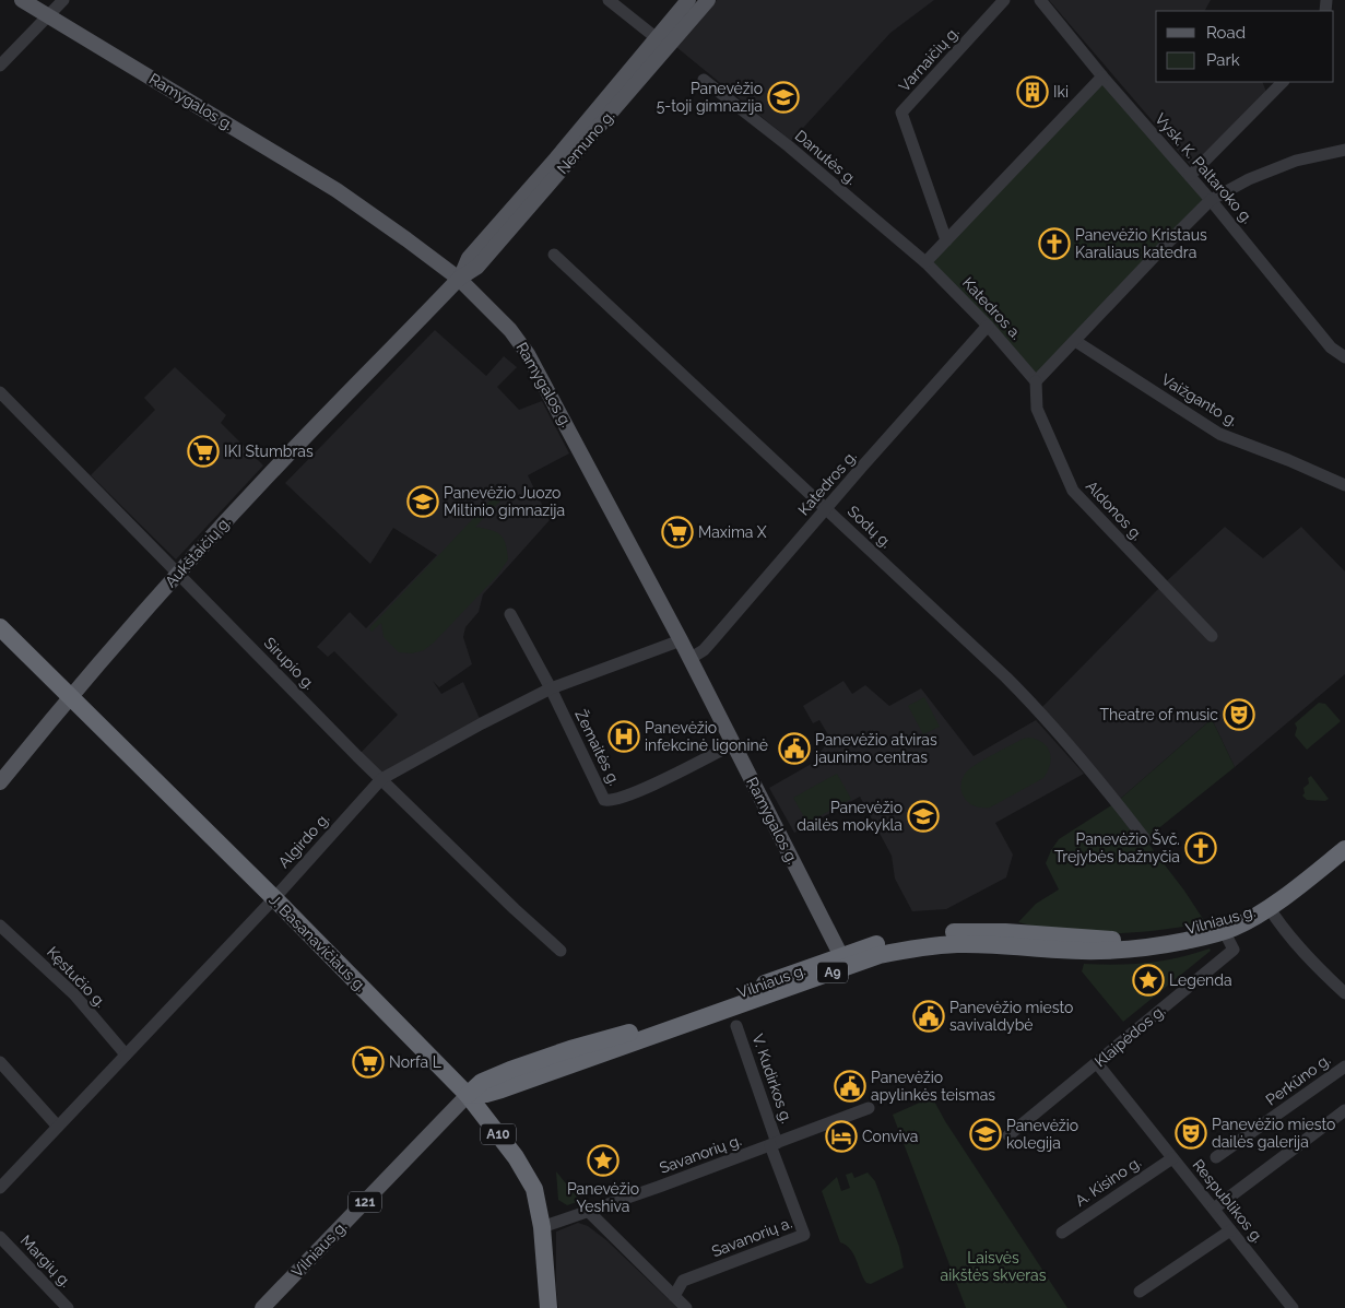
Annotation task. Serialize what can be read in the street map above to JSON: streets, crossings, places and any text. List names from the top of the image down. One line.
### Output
{"streets":{"highway":["Vilniaus g.","J. Basanavičiaus g.","A9","A10"],"main road":["Ramygalos g.","Nemuno g.","Aukštaičių g.","121"],"street":["Varnaičių g.","Danutės g.","Vysk. K. Paltaroko g.","Katedros a.","Vaižganto g.","Katedros g.","Aldonos g.","Sodų g.","Sirupio g.","Žemaitės g.","Algirdo g.","Kęstučio g.","Klaipėdos g.","V. Kudirkos g.","Perkūno g.","Savanorių g.","A. Kisino g.","Respublikos g.","Savanorių a.","Margių g."]},"crossings":[["Ramygalos g.","Nemuno g."],["Ramygalos g.","Katedros g."],["Ramygalos g.","Žemaitės g."],["Ramygalos g.","Algirdo g."],["Ramygalos g.","Vilniaus g."],["Nemuno g.","Aukštaičių g."],["Danutės g.","Katedros a."],["Katedros a.","Katedros g."],["Katedros a.","Aldonos g."],["Katedros g.","Sodų g."],["Aukštaičių g.","Sirupio g."],["Aukštaičių g.","J. Basanavičiaus g."],["Sirupio g.","Algirdo g."],["Žemaitės g.","Algirdo g."],["Algirdo g.","J. Basanavičiaus g."],["Algirdo g.","Kęstučio g."],["Vilniaus g.","J. Basanavičiaus g."],["Vilniaus g.","A9"],["Vilniaus g.","Klaipėdos g."],["J. Basanavičiaus g.","Savanorių g."],["Klaipėdos g.","Respublikos g."],["V. Kudirkos g.","Savanorių g."],["V. Kudirkos g.","Savanorių a."],["Savanorių g.","Savanorių a."],["A. Kisino g.","Respublikos g."]],"parks":["Laisvės aikštės skveras"],"places":{"building":["Iki"],"school or university":["Panevėžio 5-toji gimnazija","Panevėžio Juozo Miltinio gimnazija","Panevėžio dailės mokykla","Panevėžio kolegija"],"church":["Panevėžio Kristaus Karaliaus katedra","Panevėžio Švč. Trejybės bažnyčia"],"supermarket":["IKI Stumbras","Maxima X","Norfa L"],"theatre":["Theatre of music","Panevėžio miesto dailės galerija"],"hospital":["Panevėžio infekcinė ligoninė"],"public building":["Panevėžio atviras jaunimo centras","Panevėžio miesto savivaldybė","Panevėžio apylinkės teismas"],"place":["Legenda","Panevėžio Yeshiva"],"hotel":["Conviva"]},"legend":["Road","Park"]}
